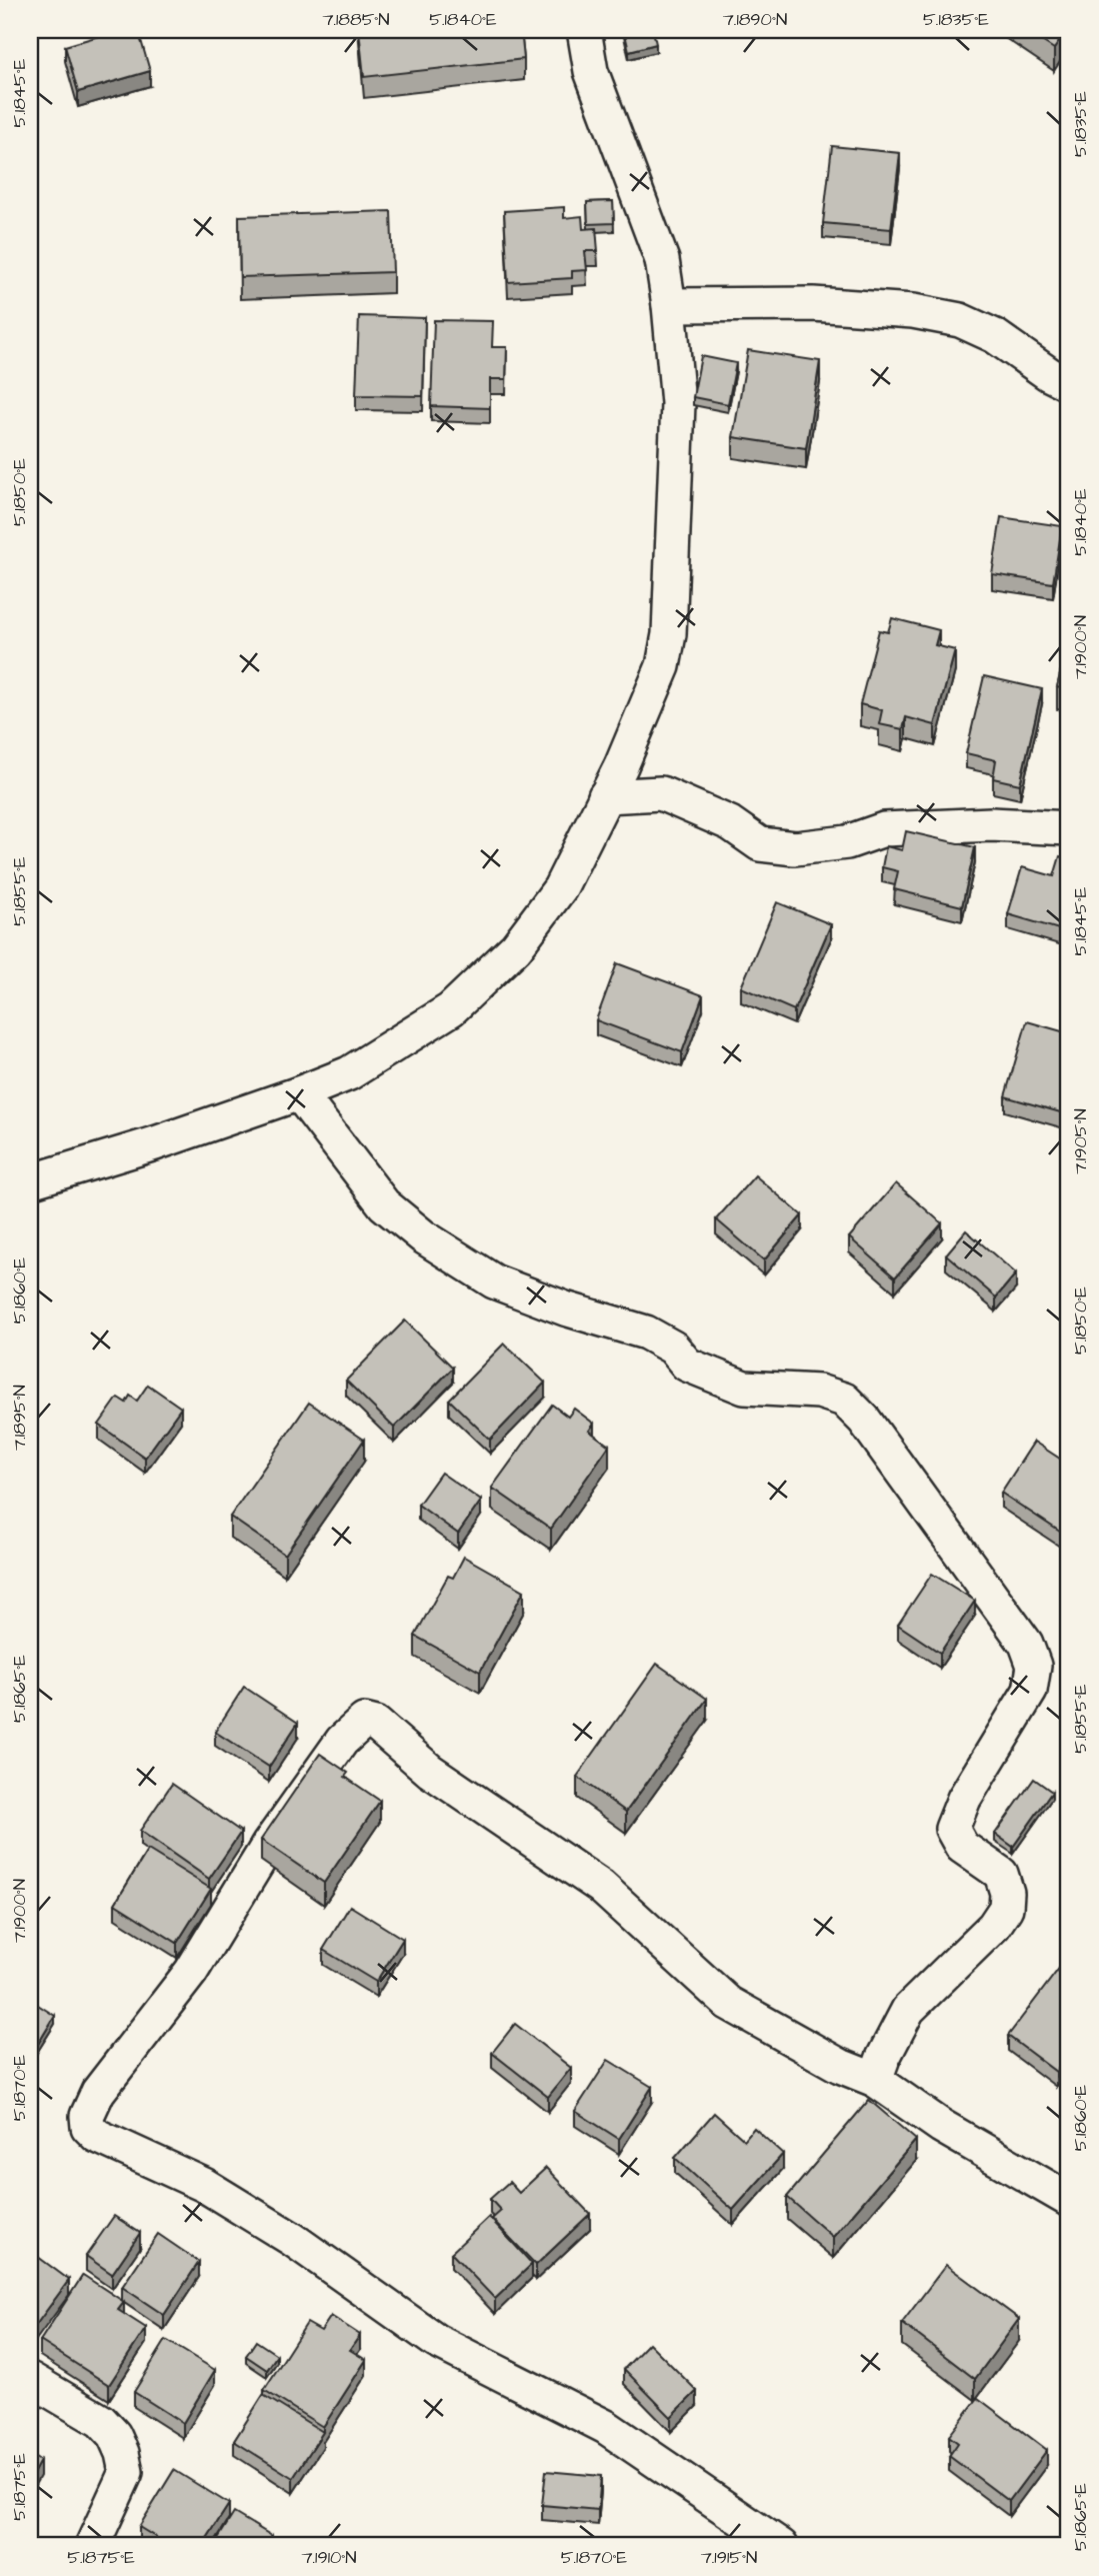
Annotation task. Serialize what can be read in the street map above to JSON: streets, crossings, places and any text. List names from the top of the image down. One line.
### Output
{"coordinates":["7.1885°N","5.1840°E","7.1890°N","5.1835°E","5.1845°E","5.1850°E","7.1900°N","5.1855°E","7.1905°N","5.1860°E","7.1895°N","5.1865°E","5.1870°E","5.1875°E","7.1910°N","7.1915°N"]}
